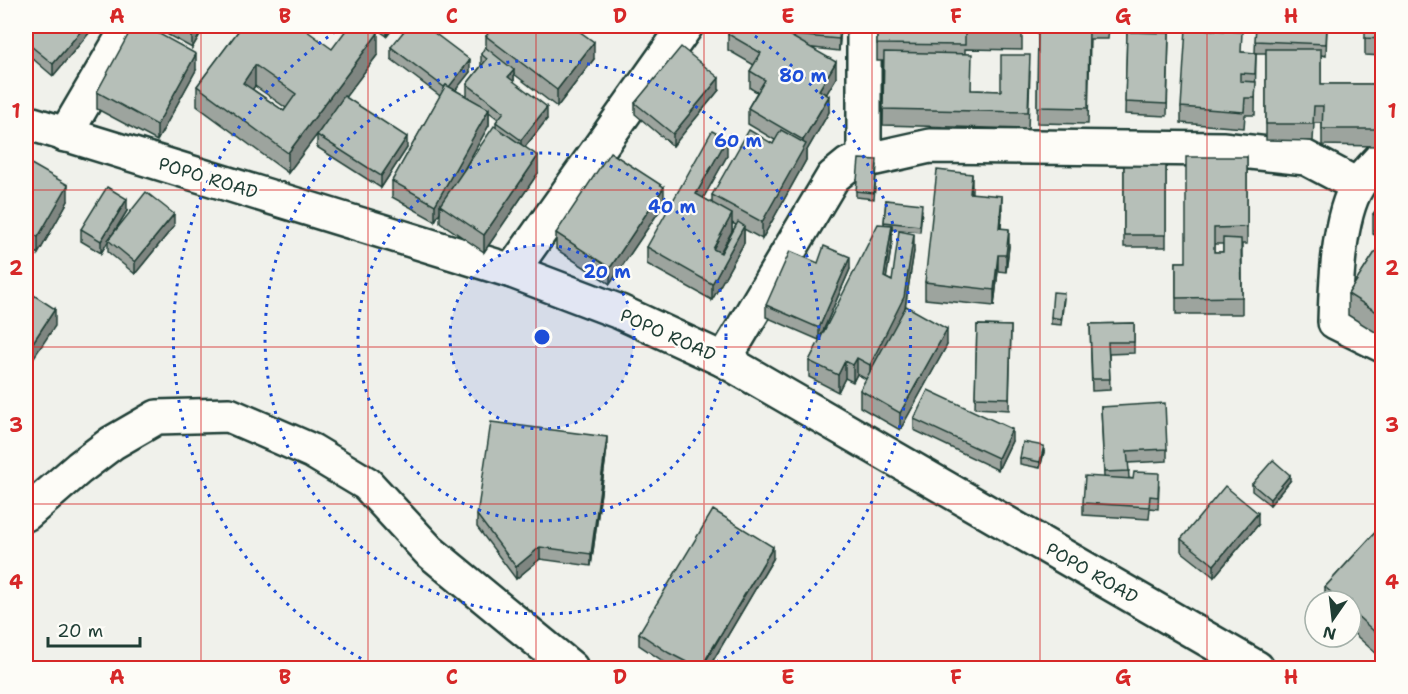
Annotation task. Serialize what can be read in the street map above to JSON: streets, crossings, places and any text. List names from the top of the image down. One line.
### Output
{"streets":{"street":["POPO ROAD"]},"scale_bar":"20 m","north":"bottom","grid":{"columns":["A","B","C","D","E","F","G","H"],"rows":["1","2","3","4"]},"rings":["80 m","60 m","40 m","20 m"]}
